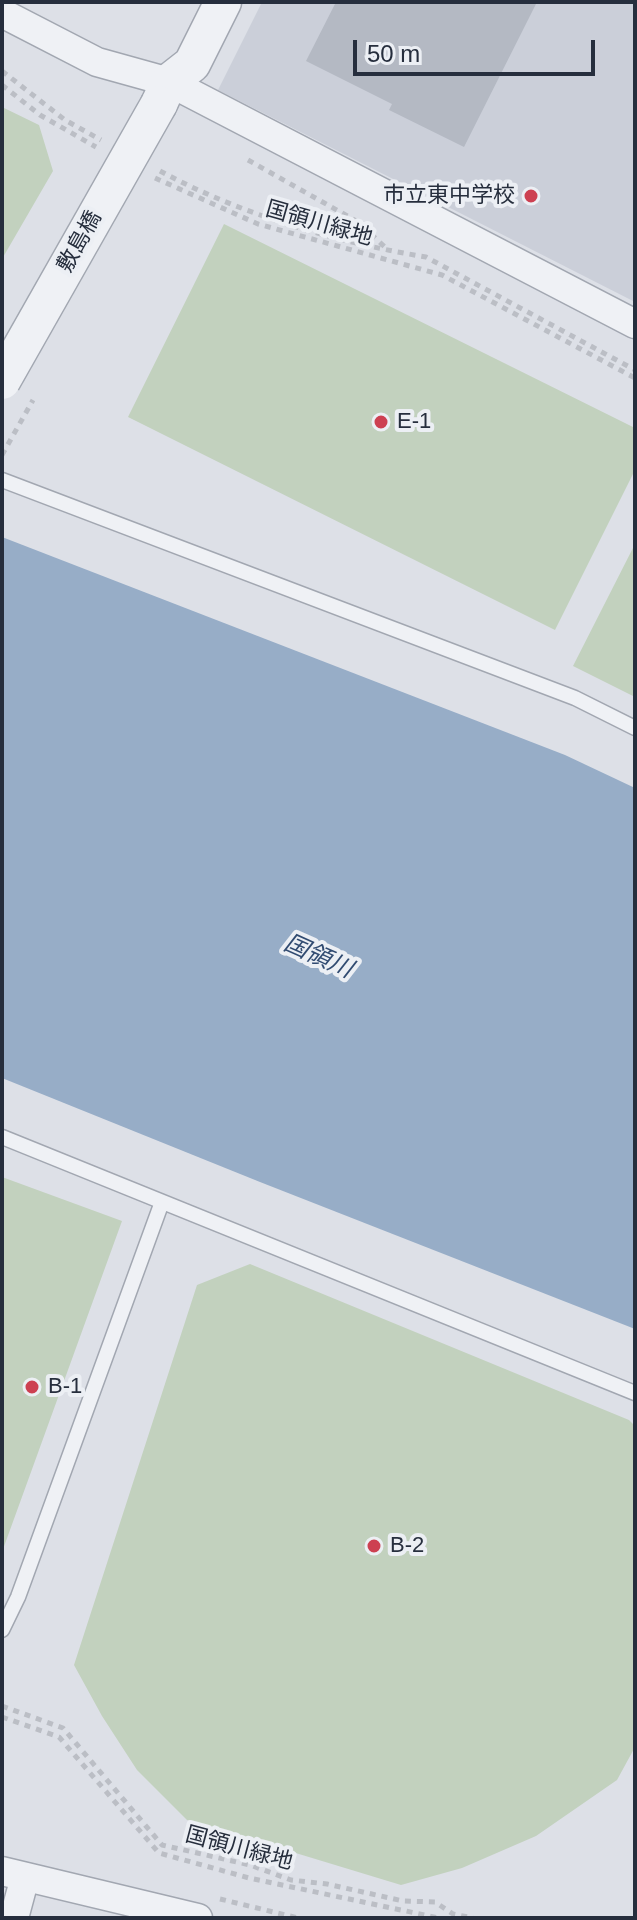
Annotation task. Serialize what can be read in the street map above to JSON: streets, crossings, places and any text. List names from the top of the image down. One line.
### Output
{"streets":{"street":["敷島橋"],"path":["国領川緑地"]},"water":["国領川"],"places":["市立東中学校","E-1","B-1","B-2"],"scale_bar":"50 m"}
